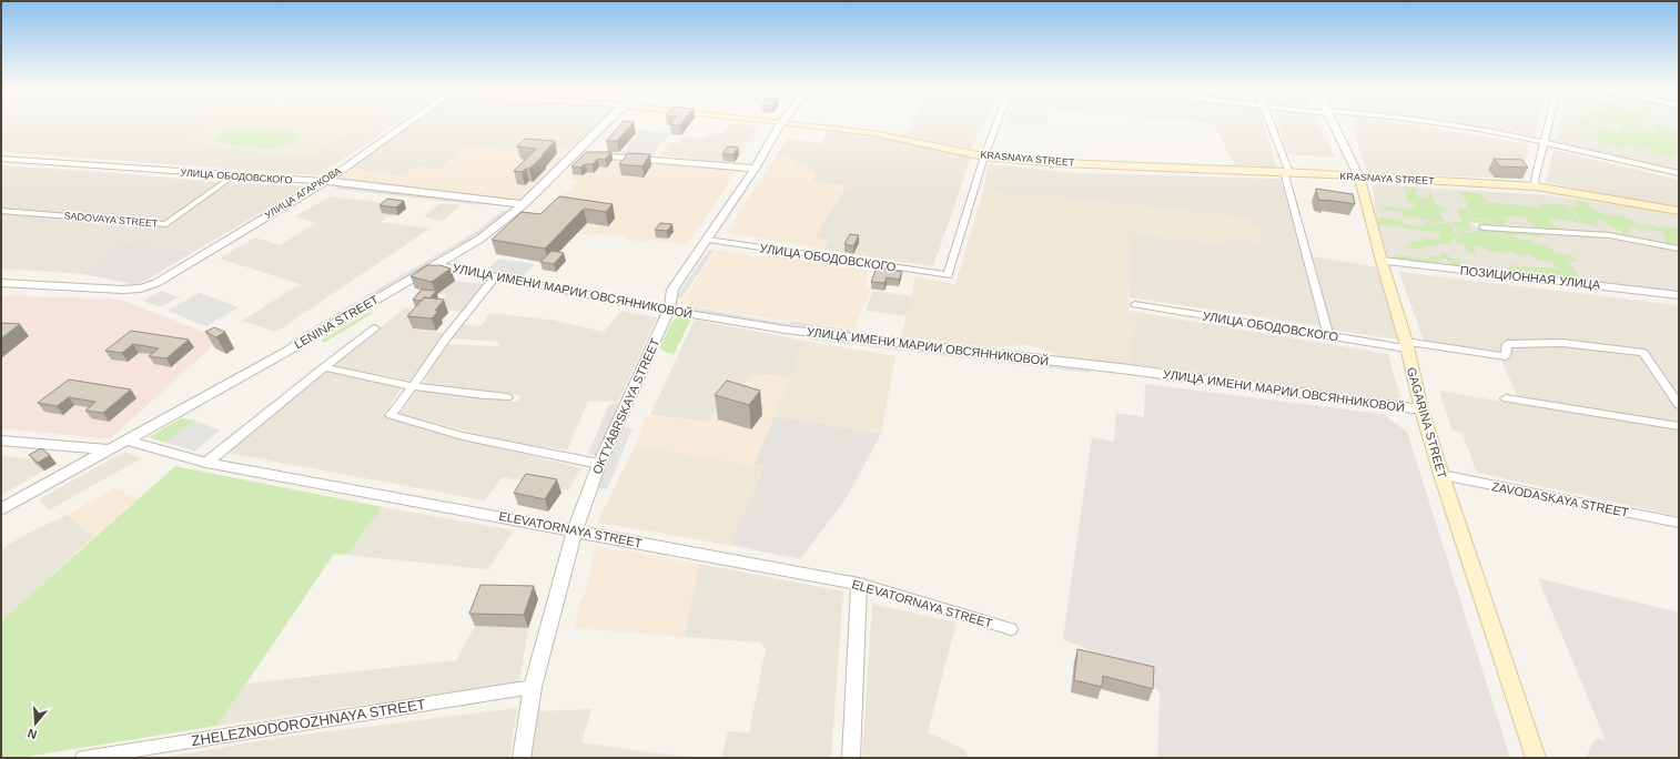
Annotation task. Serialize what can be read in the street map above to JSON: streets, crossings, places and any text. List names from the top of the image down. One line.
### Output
{"streets":{"main road":["KRASNAYA STREET","GAGARINA STREET"],"street":["УЛИЦА ОБОДОВСКОГО","УЛИЦА АГАРКОВА","SADOVAYA STREET","ПОЗИЦИОННАЯ УЛИЦА","УЛИЦА ИМЕНИ МАРИИ ОВСЯННИКОВОЙ","LENINA STREET","OKTYABRSKAYA STREET","ZAVODASKAYA STREET","ELEVATORNAYA STREET","ZHELEZNODOROZHNAYA STREET"]},"crossings":[["KRASNAYA STREET","УЛИЦА ОБОДОВСКОГО"],["KRASNAYA STREET","GAGARINA STREET"],["УЛИЦА ОБОДОВСКОГО","УЛИЦА АГАРКОВА"],["УЛИЦА ОБОДОВСКОГО","SADOVAYA STREET"],["УЛИЦА ОБОДОВСКОГО","LENINA STREET"],["УЛИЦА ОБОДОВСКОГО","OKTYABRSKAYA STREET"],["УЛИЦА ОБОДОВСКОГО","GAGARINA STREET"],["ПОЗИЦИОННАЯ УЛИЦА","GAGARINA STREET"],["УЛИЦА ИМЕНИ МАРИИ ОВСЯННИКОВОЙ","LENINA STREET"],["УЛИЦА ИМЕНИ МАРИИ ОВСЯННИКОВОЙ","OKTYABRSKAYA STREET"],["УЛИЦА ИМЕНИ МАРИИ ОВСЯННИКОВОЙ","GAGARINA STREET"],["LENINA STREET","ELEVATORNAYA STREET"],["OKTYABRSKAYA STREET","ELEVATORNAYA STREET"],["OKTYABRSKAYA STREET","ZHELEZNODOROZHNAYA STREET"],["GAGARINA STREET","ZAVODASKAYA STREET"]],"north":"bottom"}
